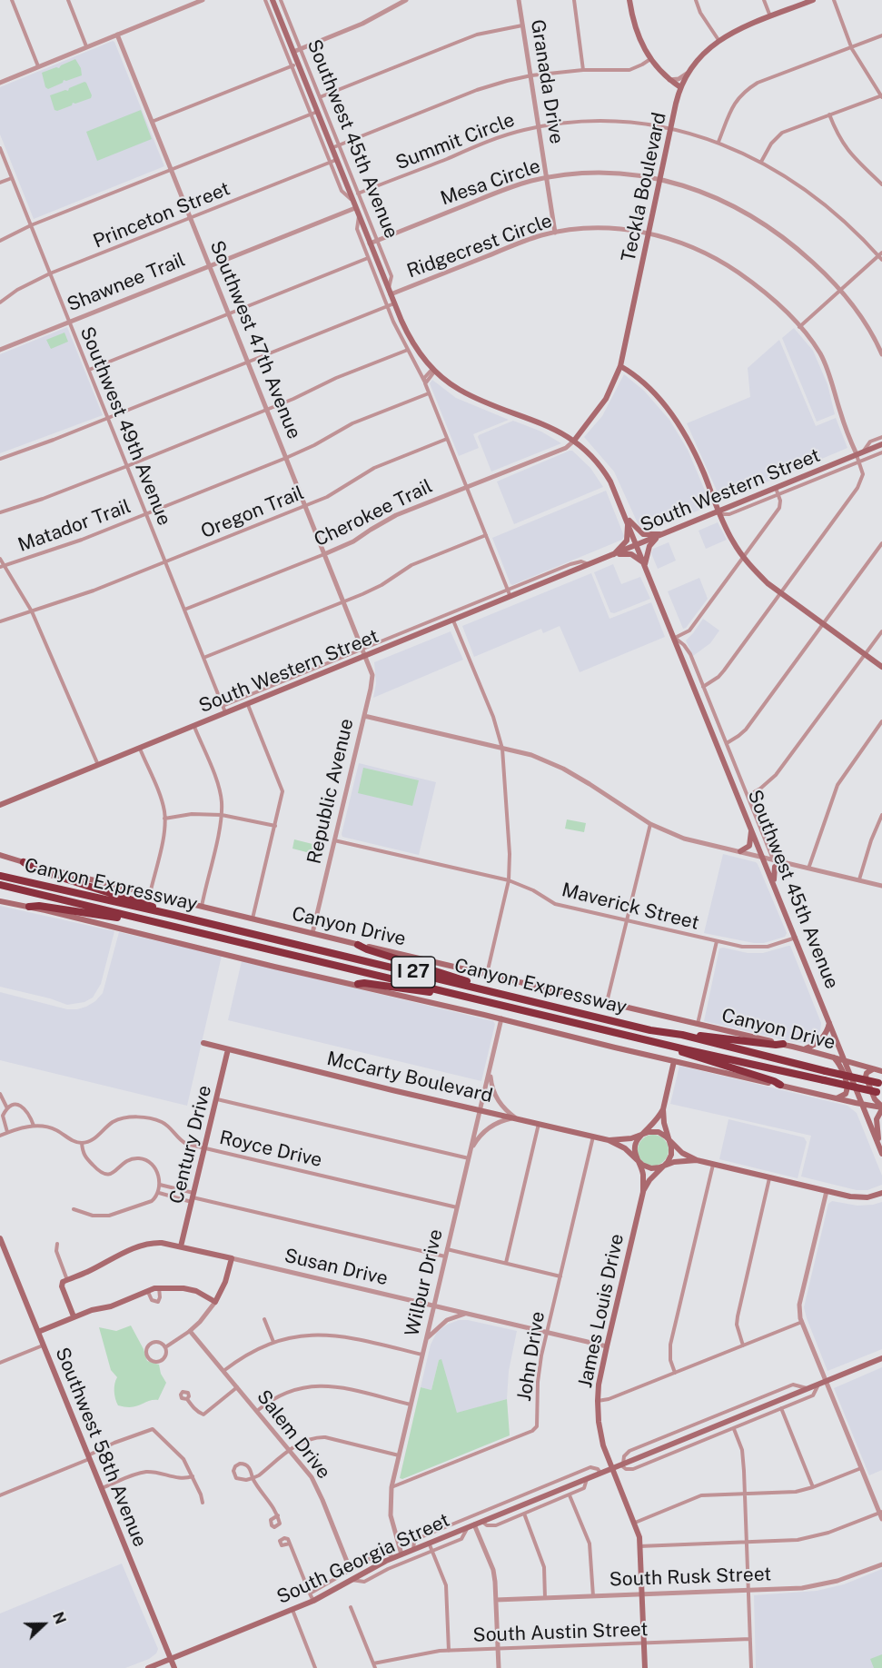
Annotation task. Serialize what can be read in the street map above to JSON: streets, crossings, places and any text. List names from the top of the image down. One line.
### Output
{"streets":{"highway":["Canyon Expressway","I 27"],"main road":["Southwest 45th Avenue","Teckla Boulevard","South Western Street","Canyon Drive","McCarty Boulevard","Century Drive","Susan Drive","James Louis Drive","Southwest 58th Avenue","South Georgia Street"],"street":["Granada Drive","Summit Circle","Mesa Circle","Princeton Street","Ridgecrest Circle","Shawnee Trail","Southwest 47th Avenue","Southwest 49th Avenue","Oregon Trail","Cherokee Trail","Matador Trail","Republic Avenue","Maverick Street","Royce Drive","Wilbur Drive","John Drive","Salem Drive","South Rusk Street","South Austin Street"]},"crossings":[["Granada Drive","Summit Circle"],["Granada Drive","Mesa Circle"],["Granada Drive","Ridgecrest Circle"],["Southwest 45th Avenue","Summit Circle"],["Southwest 45th Avenue","Mesa Circle"],["Southwest 45th Avenue","Teckla Boulevard"],["Southwest 45th Avenue","Princeton Street"],["Southwest 45th Avenue","Ridgecrest Circle"],["Southwest 45th Avenue","Shawnee Trail"],["Southwest 45th Avenue","South Western Street"],["Southwest 45th Avenue","Oregon Trail"],["Southwest 45th Avenue","Cherokee Trail"],["Southwest 45th Avenue","Matador Trail"],["Southwest 45th Avenue","Maverick Street"],["Southwest 45th Avenue","Canyon Drive"],["Summit Circle","Teckla Boulevard"],["Mesa Circle","Teckla Boulevard"],["Teckla Boulevard","Ridgecrest Circle"],["Teckla Boulevard","Cherokee Trail"],["Princeton Street","Southwest 47th Avenue"],["Princeton Street","Southwest 49th Avenue"],["Ridgecrest Circle","South Western Street"],["Shawnee Trail","Southwest 47th Avenue"],["Shawnee Trail","Southwest 49th Avenue"],["Southwest 47th Avenue","South Western Street"],["Southwest 47th Avenue","Oregon Trail"],["Southwest 47th Avenue","Cherokee Trail"],["Southwest 47th Avenue","Matador Trail"],["Southwest 47th Avenue","Republic Avenue"],["Southwest 49th Avenue","South Western Street"],["Southwest 49th Avenue","Oregon Trail"],["Southwest 49th Avenue","Cherokee Trail"],["Southwest 49th Avenue","Matador Trail"],["South Western Street","Republic Avenue"],["Republic Avenue","Maverick Street"],["Republic Avenue","Canyon Drive"],["McCarty Boulevard","Century Drive"],["McCarty Boulevard","Wilbur Drive"],["McCarty Boulevard","James Louis Drive"],["McCarty Boulevard","John Drive"],["Century Drive","Royce Drive"],["Century Drive","Susan Drive"],["Royce Drive","Wilbur Drive"],["Susan Drive","Wilbur Drive"],["Susan Drive","James Louis Drive"],["Susan Drive","John Drive"],["Wilbur Drive","John Drive"],["Wilbur Drive","South Georgia Street"],["James Louis Drive","South Georgia Street"],["James Louis Drive","South Rusk Street"],["James Louis Drive","South Austin Street"],["Southwest 58th Avenue","South Georgia Street"]],"north":"right"}
